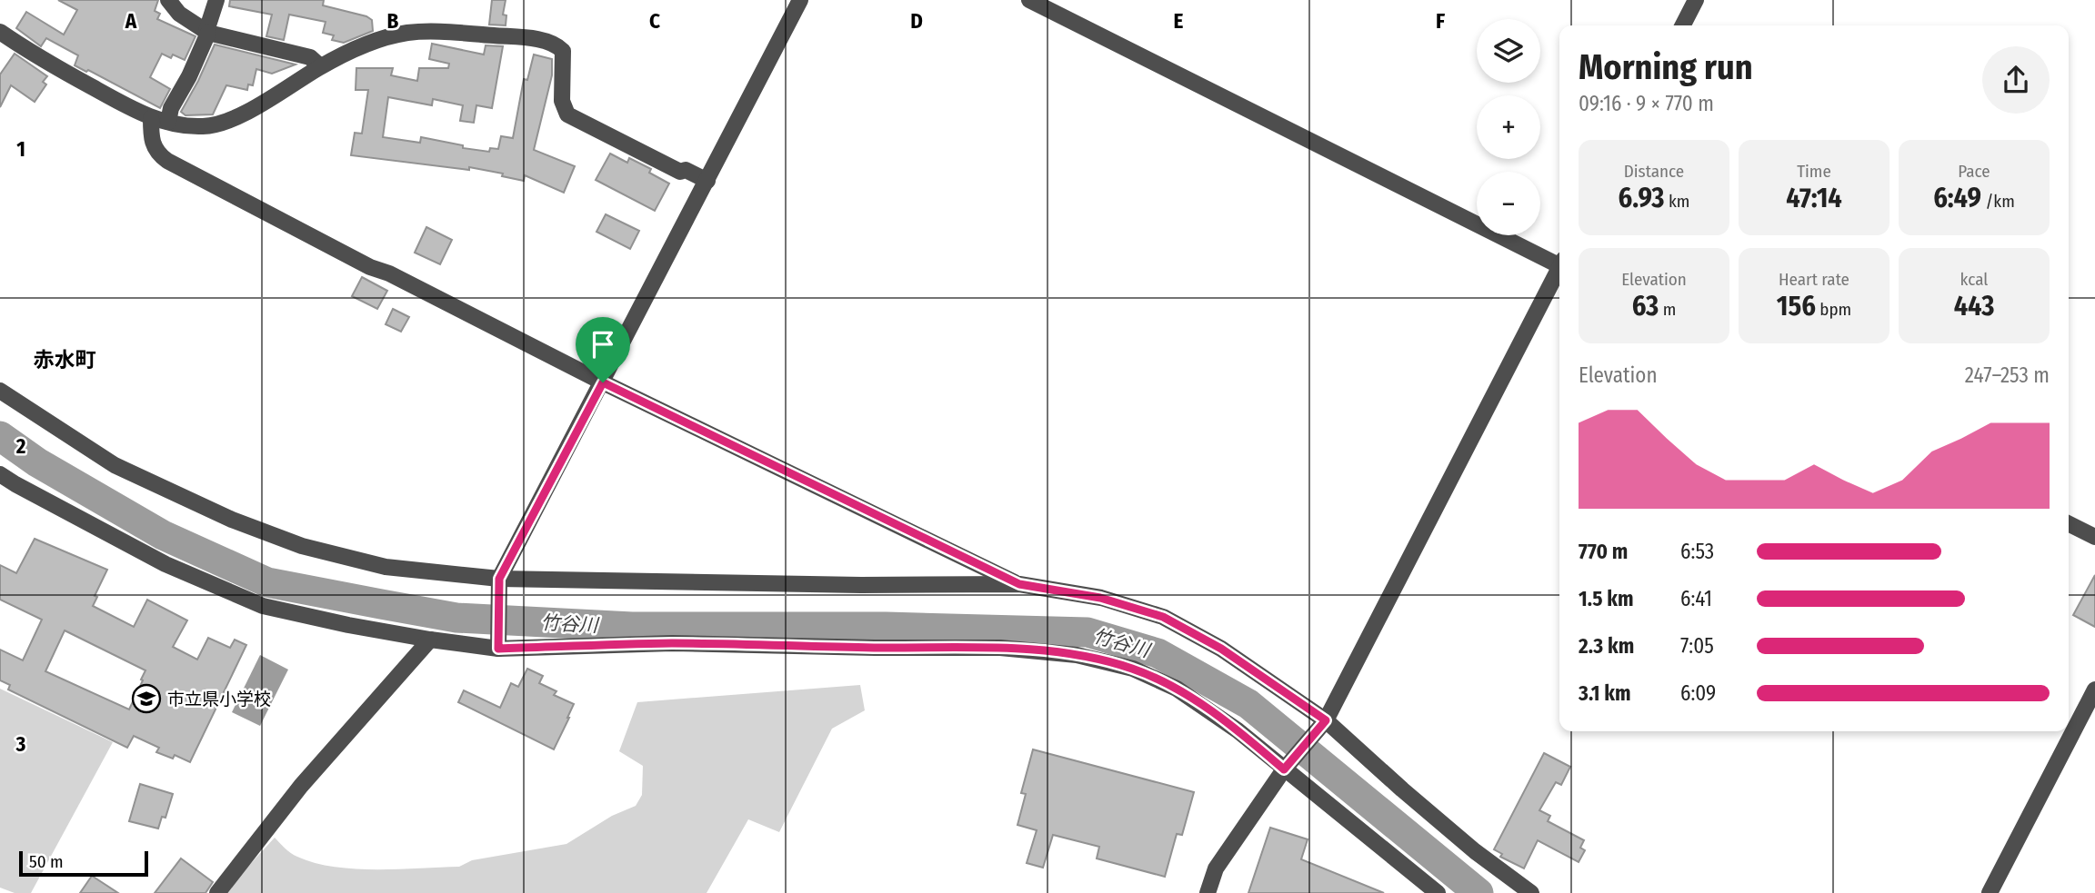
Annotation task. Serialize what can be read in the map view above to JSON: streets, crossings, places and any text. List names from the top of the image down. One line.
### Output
{"districts":["赤水町"],"water":["竹谷川"],"places":{"school or university":["市立県小学校"]},"scale_bar":"50 m","page":{"map_buttons":["+","−"],"heading":["Morning run","09:16 · 9 × 770 m"],"stats":[["Distance","6.93 km"],["Time","47:14"],["Pace","6:49 /km"],["Elevation","63 m"],["Heart rate","156 bpm"],["kcal","443"]],"chart":["Elevation","247–253 m"],"list":[{"name":"770 m","note":"6:53"},{"name":"1.5 km","note":"6:41"},{"name":"2.3 km","note":"7:05"},{"name":"3.1 km","note":"6:09"}],"scale":"50 m"},"grid":{"columns":["A","B","C","D","E","F"],"rows":["1","2","3"]}}
